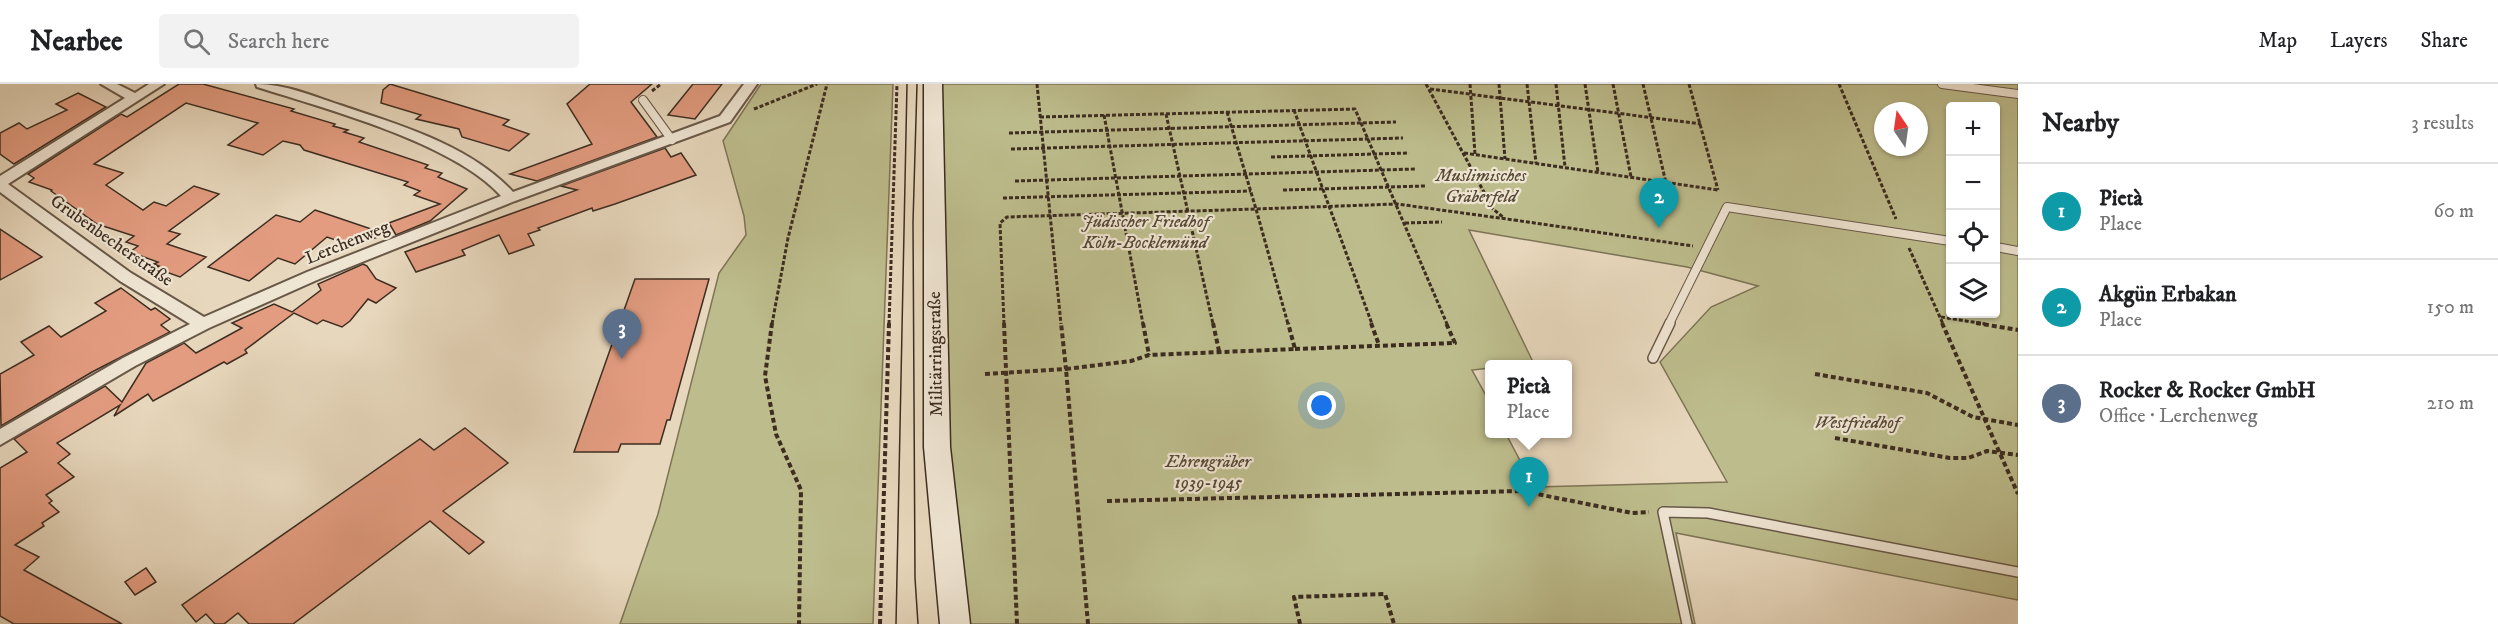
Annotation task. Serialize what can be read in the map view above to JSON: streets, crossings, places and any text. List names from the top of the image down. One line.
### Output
{"streets":{"main road":["Militärringstraße"],"street":["Grubenbecherstraße","Lerchenweg"]},"crossings":[["Grubenbecherstraße","Lerchenweg"]],"parks":["Muslimisches Gräberfeld","Jüdischer Friedhof Köln-Bocklemünd","Westfriedhof","Ehrengräber 1939-1945"],"north":"top","page":{"header":"Nearbee","search":"Search here","nav":["Map","Layers","Share"],"heading":["Nearby","3 results"],"map_buttons":["+","−"],"list":[{"mark":"1","name":"Pietà","note":"Place","value":"60 m"},{"mark":"2","name":"Akgün Erbakan","note":"Place","value":"150 m"},{"mark":"3","name":"Rocker & Rocker GmbH","note":"Office · Lerchenweg","value":"210 m"}],"pins":["2","3","1"],"popup":["Pietà","Place"]}}
